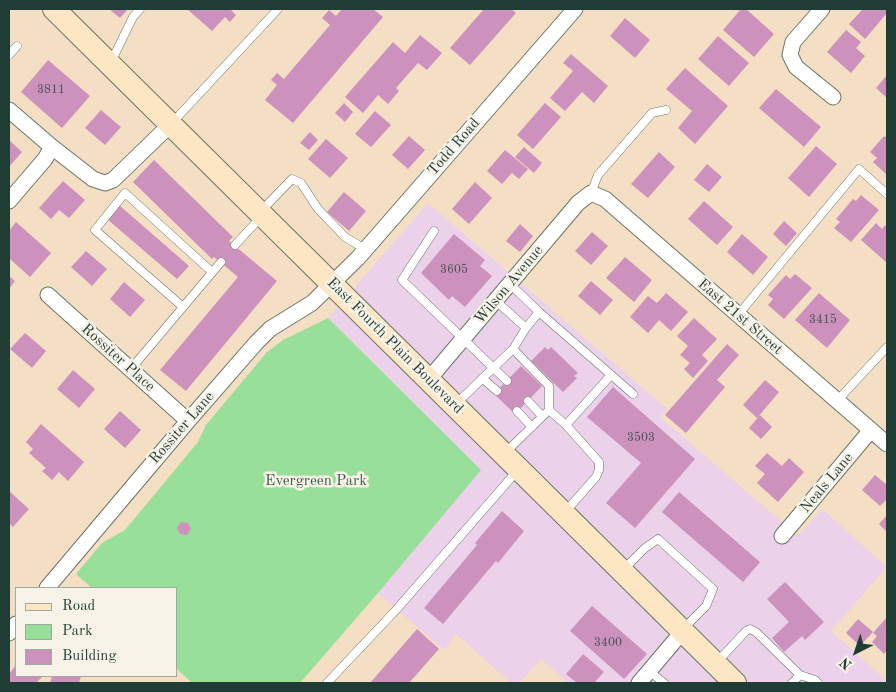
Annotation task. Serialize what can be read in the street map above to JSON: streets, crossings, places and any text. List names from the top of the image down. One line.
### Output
{"streets":{"main road":["East Fourth Plain Boulevard"],"street":["Todd Road","Wilson Avenue","East 21st Street","Rossiter Place","Rossiter Lane","Neals Lane"]},"crossings":[["Todd Road","East Fourth Plain Boulevard"],["Todd Road","Rossiter Lane"],["Wilson Avenue","East 21st Street"],["Wilson Avenue","East Fourth Plain Boulevard"],["East 21st Street","Neals Lane"],["East Fourth Plain Boulevard","Rossiter Lane"],["Rossiter Place","Rossiter Lane"]],"parks":["Evergreen Park"],"house_numbers":["3811","3605","3415","3503","3400"],"legend":["Road","Park","Building"],"north":"bottom left"}
